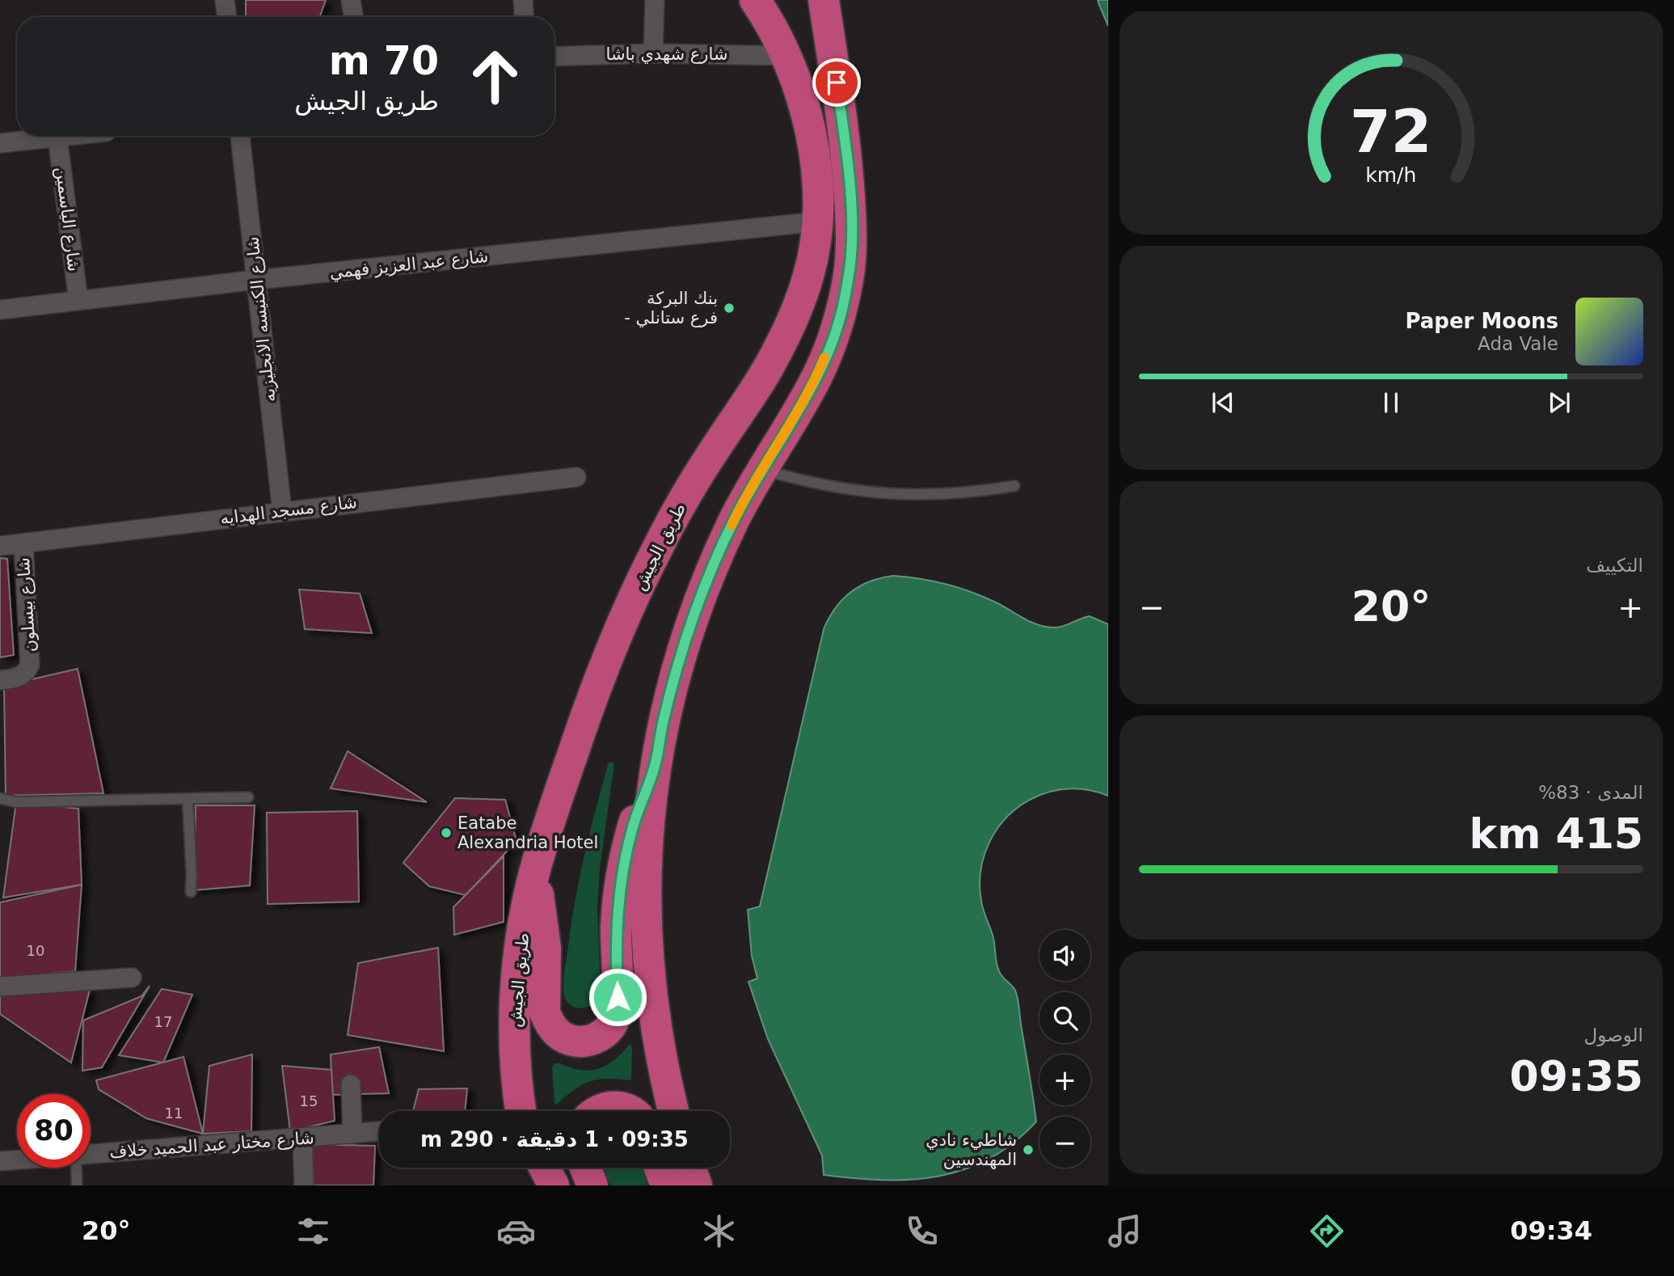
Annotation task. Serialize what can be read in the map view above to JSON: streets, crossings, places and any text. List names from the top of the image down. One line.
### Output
{"streets":{"highway":["طريق الجيش"],"street":["شارع شهدي باشا","شارع الياسمين","شارع عبد العزيز فهمي","شارع الكنيسه الانجليزيه","شارع مسجد الهدايه","شارع بيسلون","شارع مختار عبد الحميد خلاف"]},"crossings":[["شارع شهدي باشا","طريق الجيش"],["شارع الياسمين","شارع عبد العزيز فهمي"],["شارع عبد العزيز فهمي","شارع الكنيسه الانجليزيه"],["شارع عبد العزيز فهمي","طريق الجيش"],["شارع الكنيسه الانجليزيه","شارع مسجد الهدايه"],["شارع مسجد الهدايه","شارع بيسلون"]],"places":["بنك البركة - فرع ستانلي","Eatabe Alexandria Hotel","شاطيء نادي المهندسين"],"house_numbers":["10","17","15","11"],"page":{"turn":["70 m","طريق الجيش"],"song":["Paper Moons","Ada Vale"],"tile":["التكييف",["المدى · 83%","415 km"],["الوصول","09:35"]],"heat":["−","20°","+"],"map_buttons":["+","−"],"limit":"80","trip":"09:35 · 1 دقيقة · 290 m","tabs":["09:34","20°"],"gauge":["72","km/h"]}}
